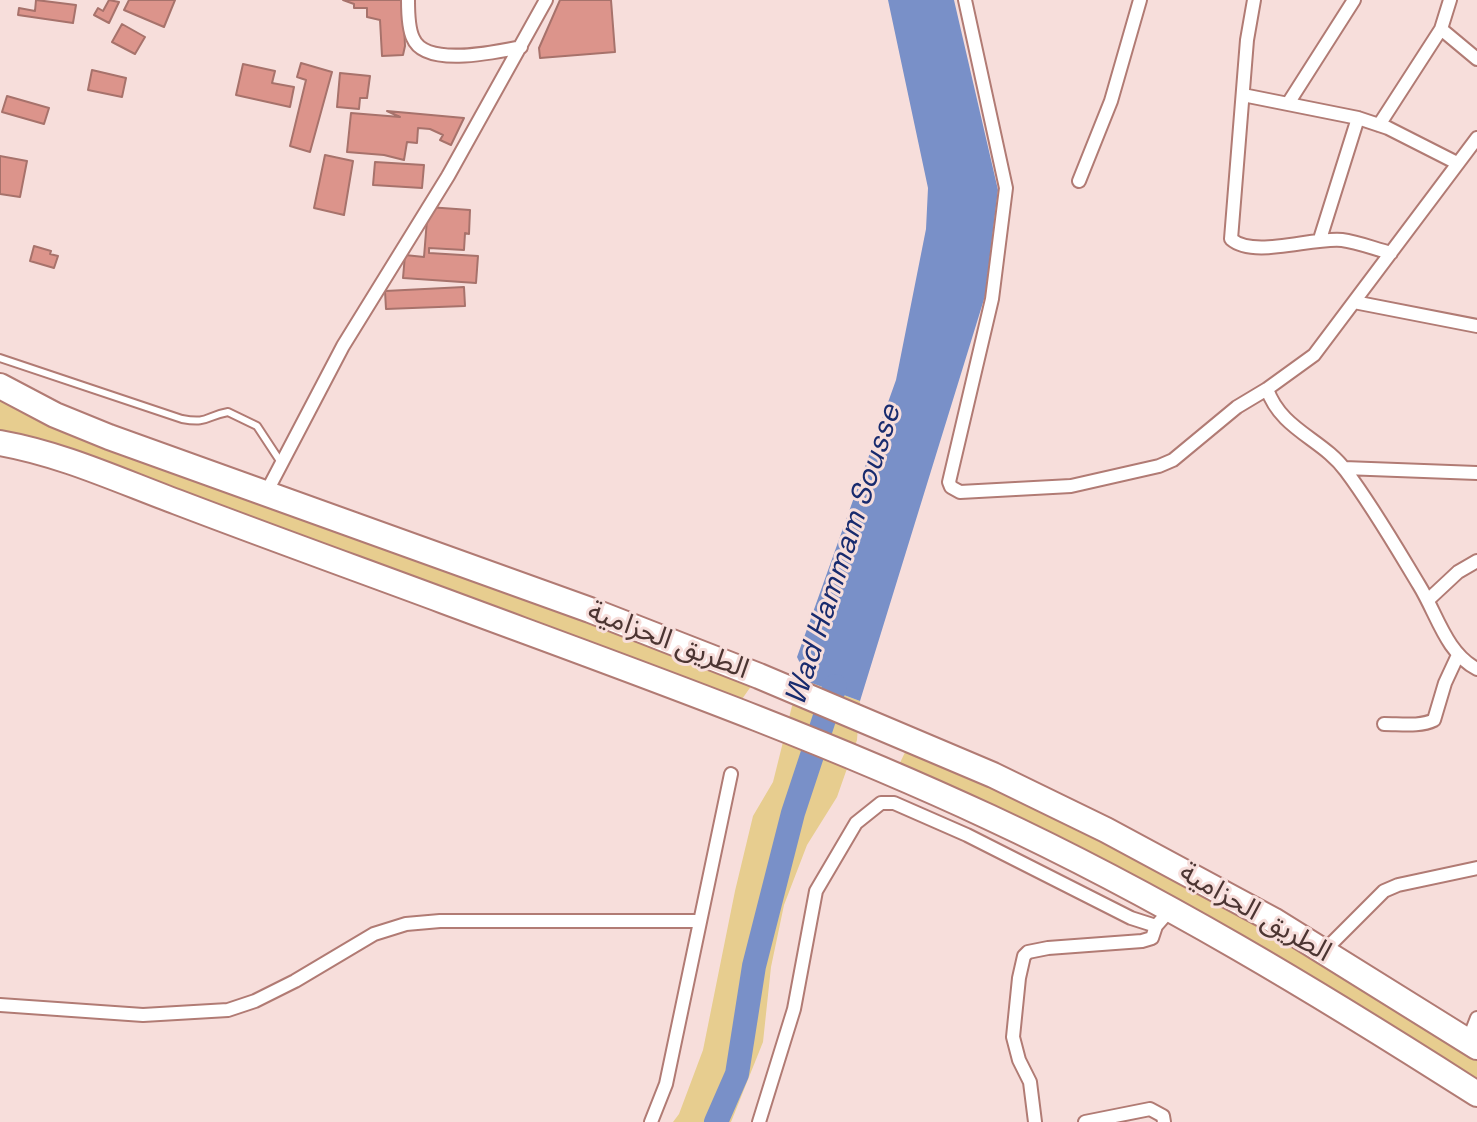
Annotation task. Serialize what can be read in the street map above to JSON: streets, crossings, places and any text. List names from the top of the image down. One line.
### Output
{"streets":{"highway":["الطريق الحزامية"]},"water":["Wad Hammam Sousse"]}
